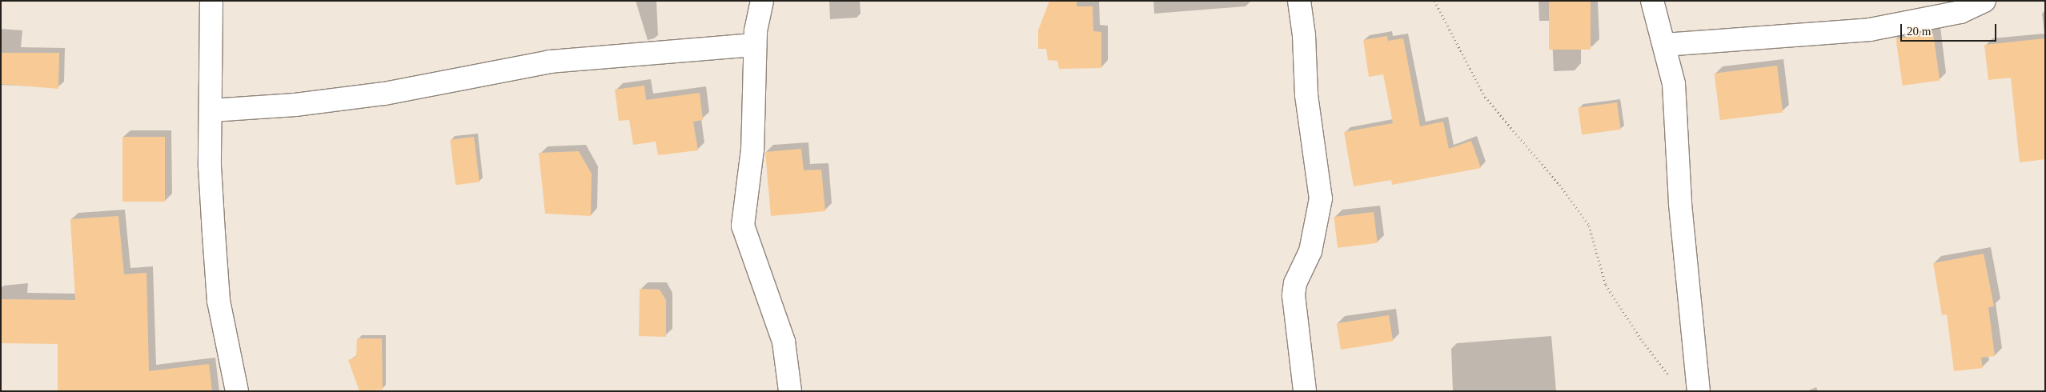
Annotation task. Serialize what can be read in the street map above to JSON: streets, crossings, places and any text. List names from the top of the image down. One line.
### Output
{"scale_bar":"20 m"}
